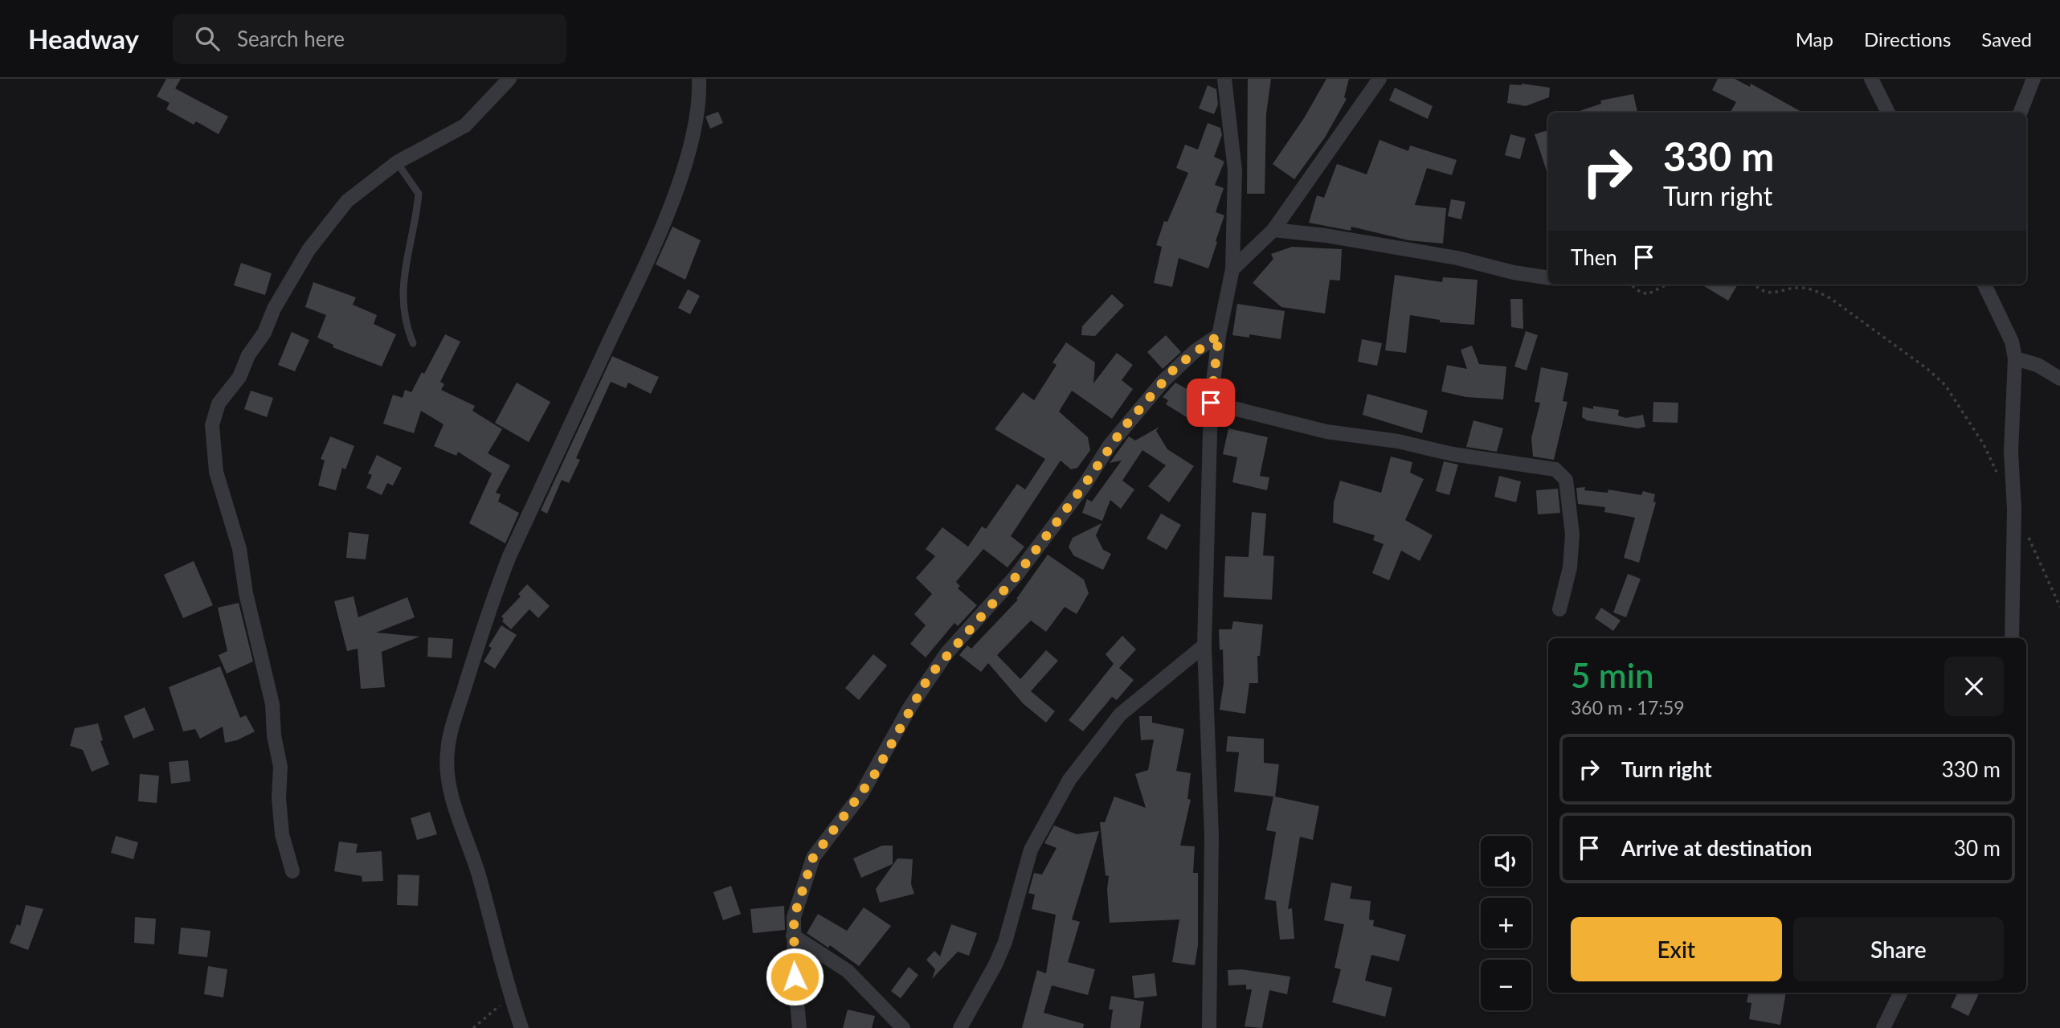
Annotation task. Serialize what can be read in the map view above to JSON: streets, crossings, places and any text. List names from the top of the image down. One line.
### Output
{"page":{"header":"Headway","search":"Search here","nav":["Map","Directions","Saved"],"turn":["330 m","Turn right"],"then":"Then","heading":["5 min","360 m · 17:59"],"list":[{"name":"Turn right","value":"330 m"},{"name":"Arrive at destination","value":"30 m"}],"map_buttons":["+","−"],"buttons":["Exit","Share"]}}
